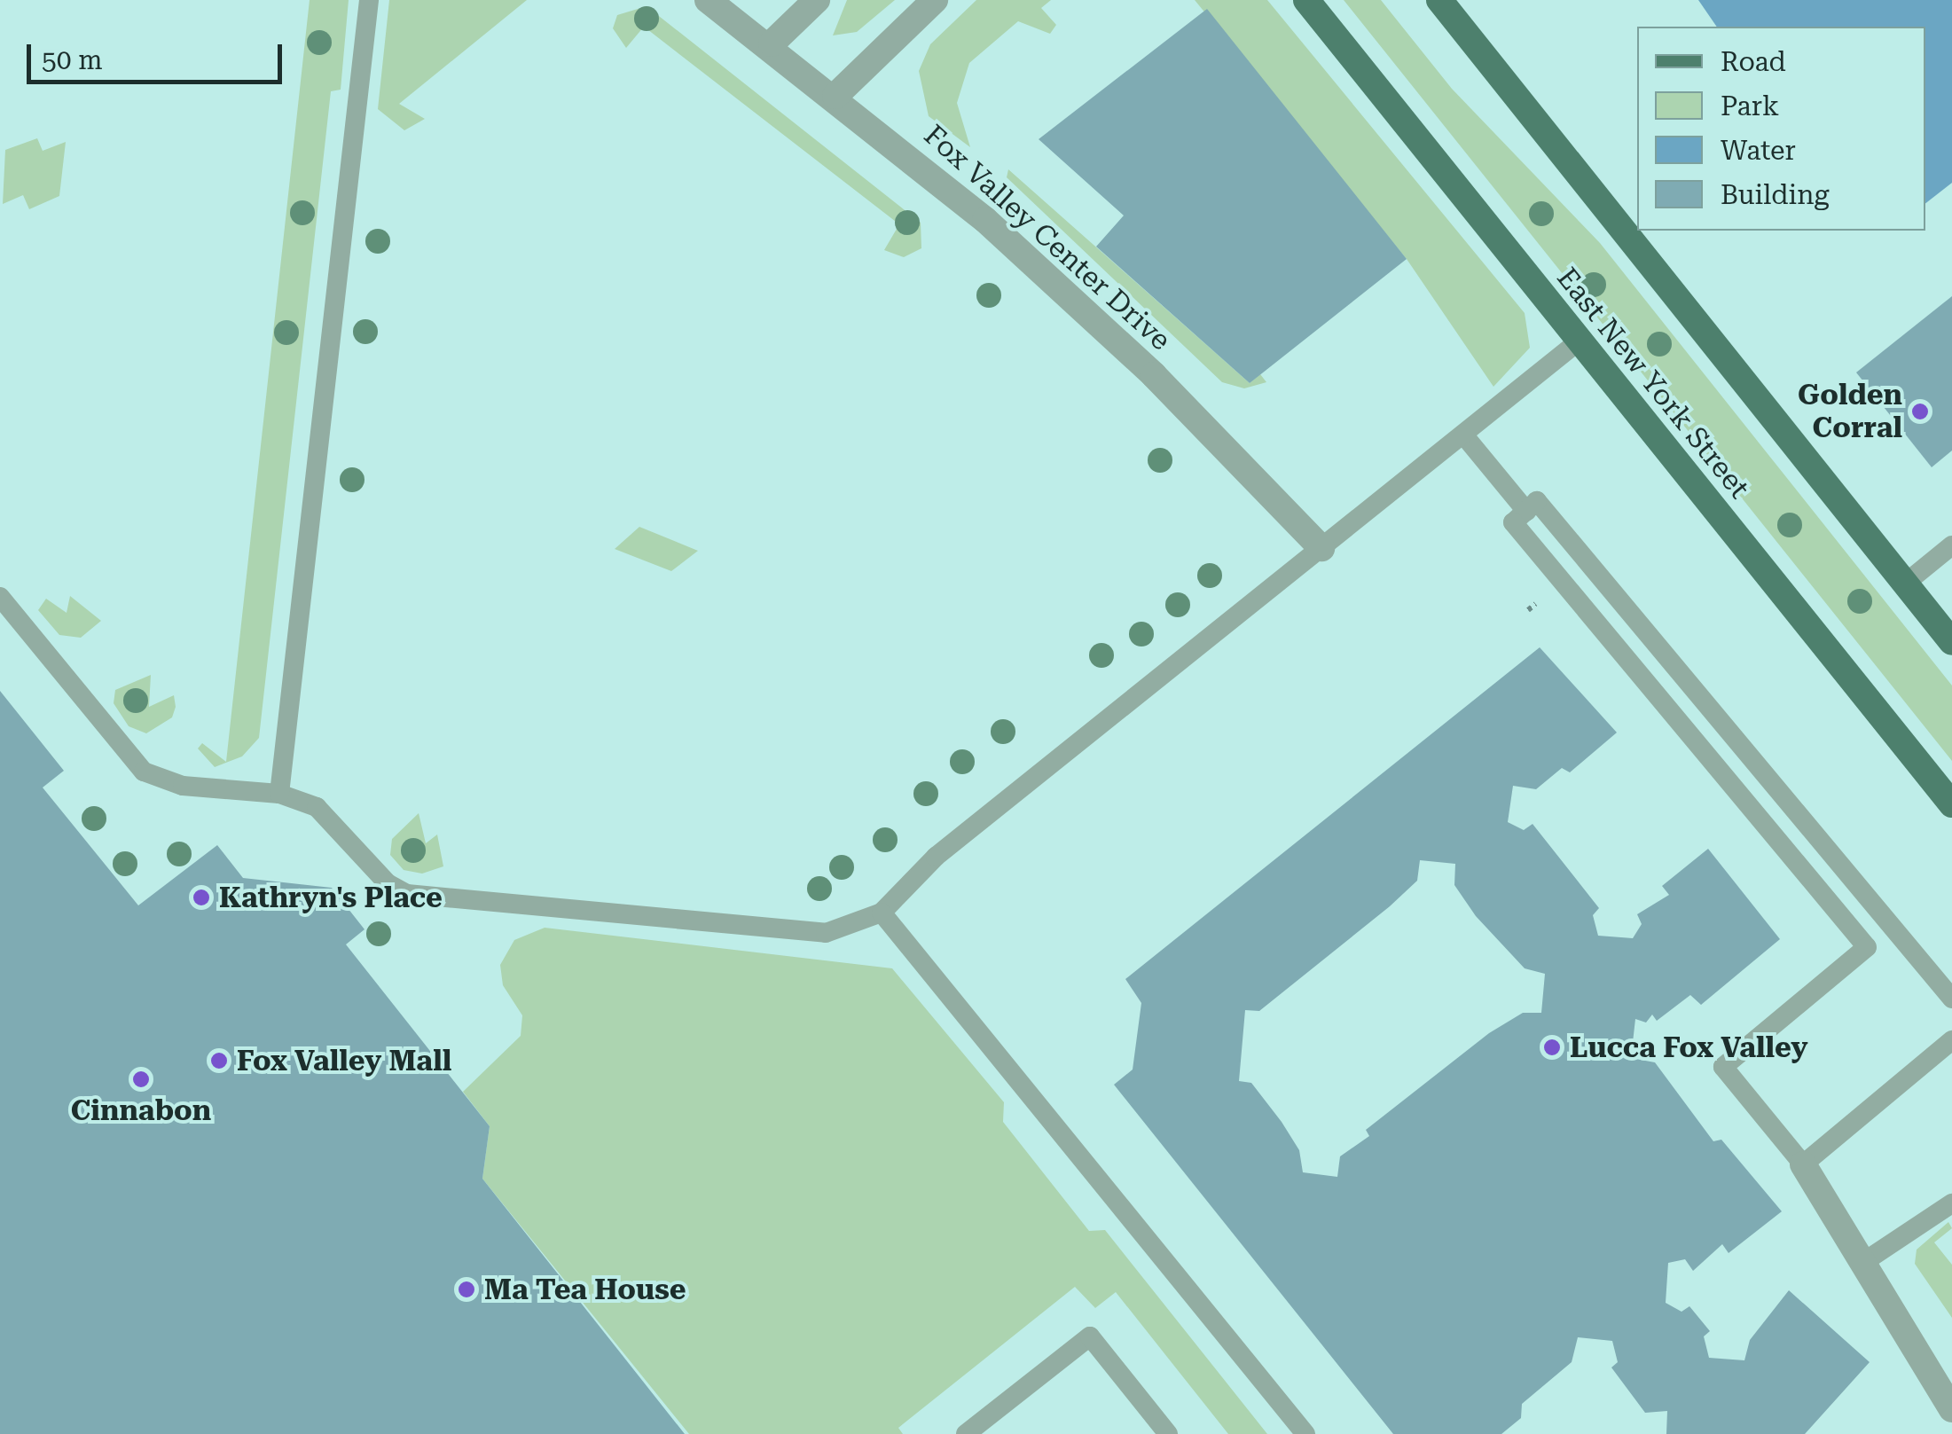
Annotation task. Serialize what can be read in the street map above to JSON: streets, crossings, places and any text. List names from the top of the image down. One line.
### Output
{"streets":{"main road":["East New York Street"],"street":["Fox Valley Center Drive"]},"places":["Golden Corral","Kathryn's Place","Lucca Fox Valley","Fox Valley Mall","Cinnabon","Ma Tea House"],"legend":["Road","Park","Water","Building"],"scale_bar":"50 m"}
